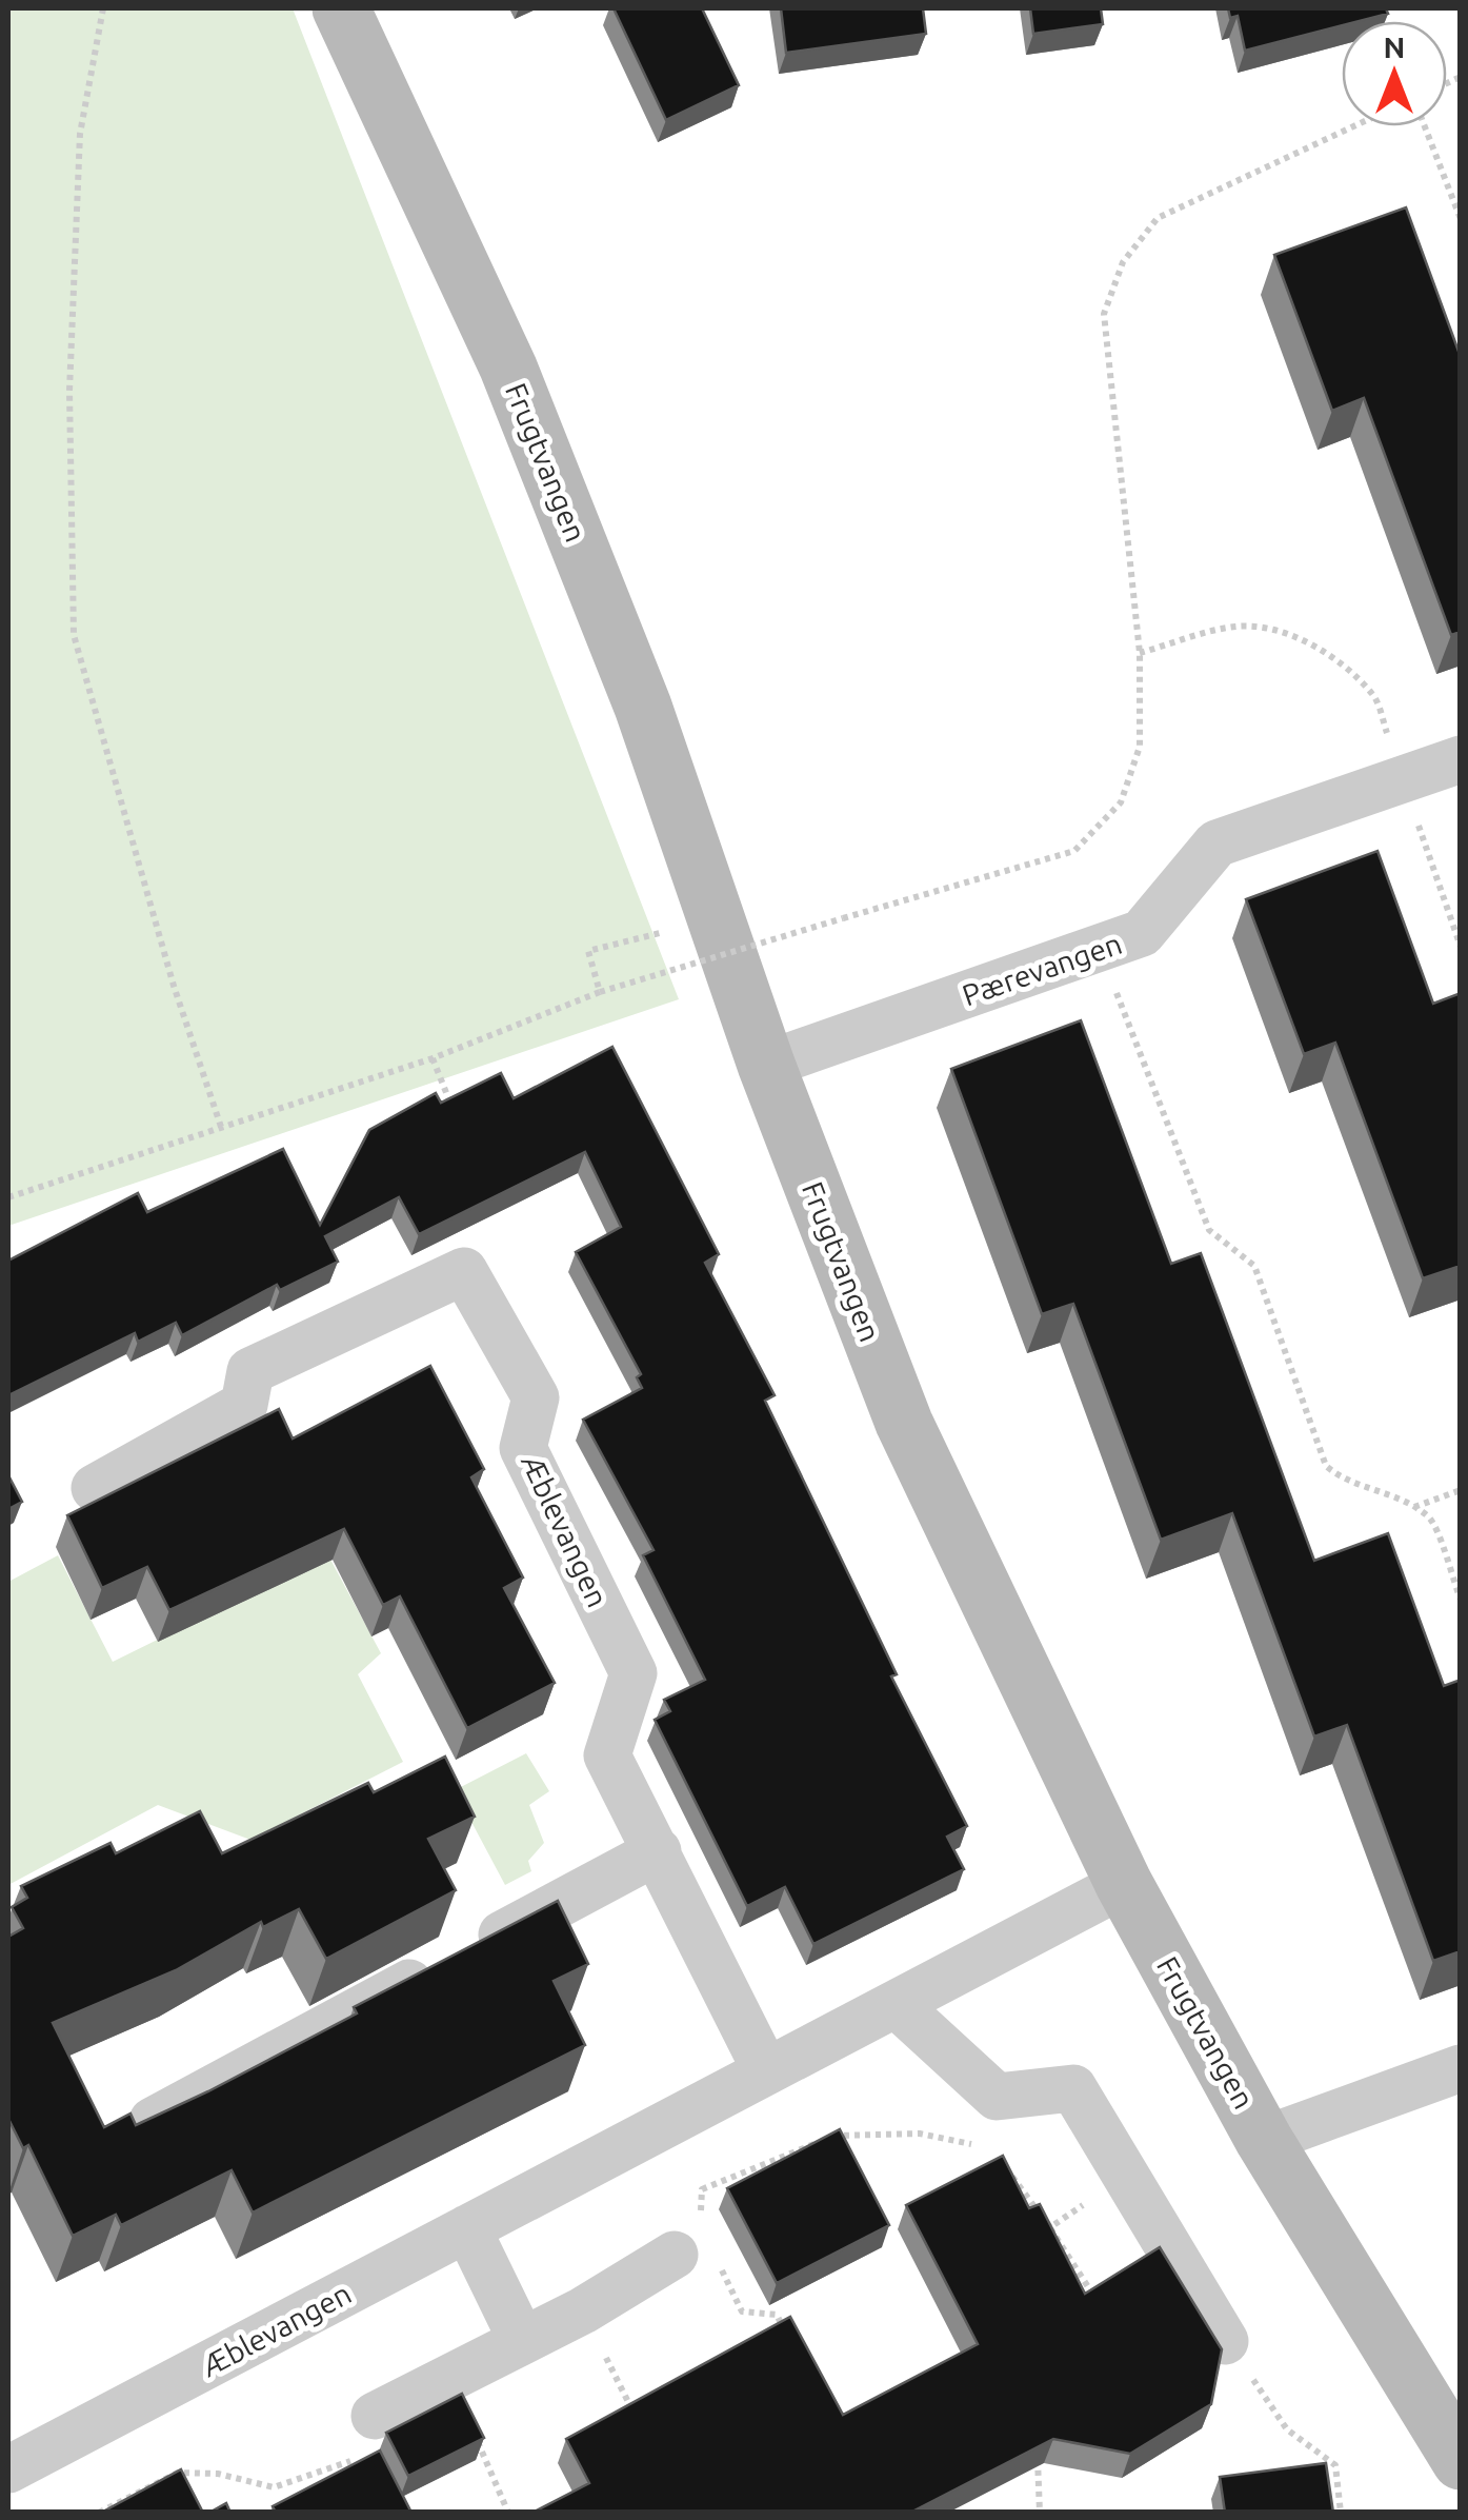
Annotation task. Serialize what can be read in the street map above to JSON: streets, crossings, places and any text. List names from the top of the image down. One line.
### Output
{"streets":{"street":["Frugtvangen","Pærevangen","Æblevangen"]},"crossings":[["Frugtvangen","Pærevangen"],["Frugtvangen","Æblevangen"]],"north":"top"}
